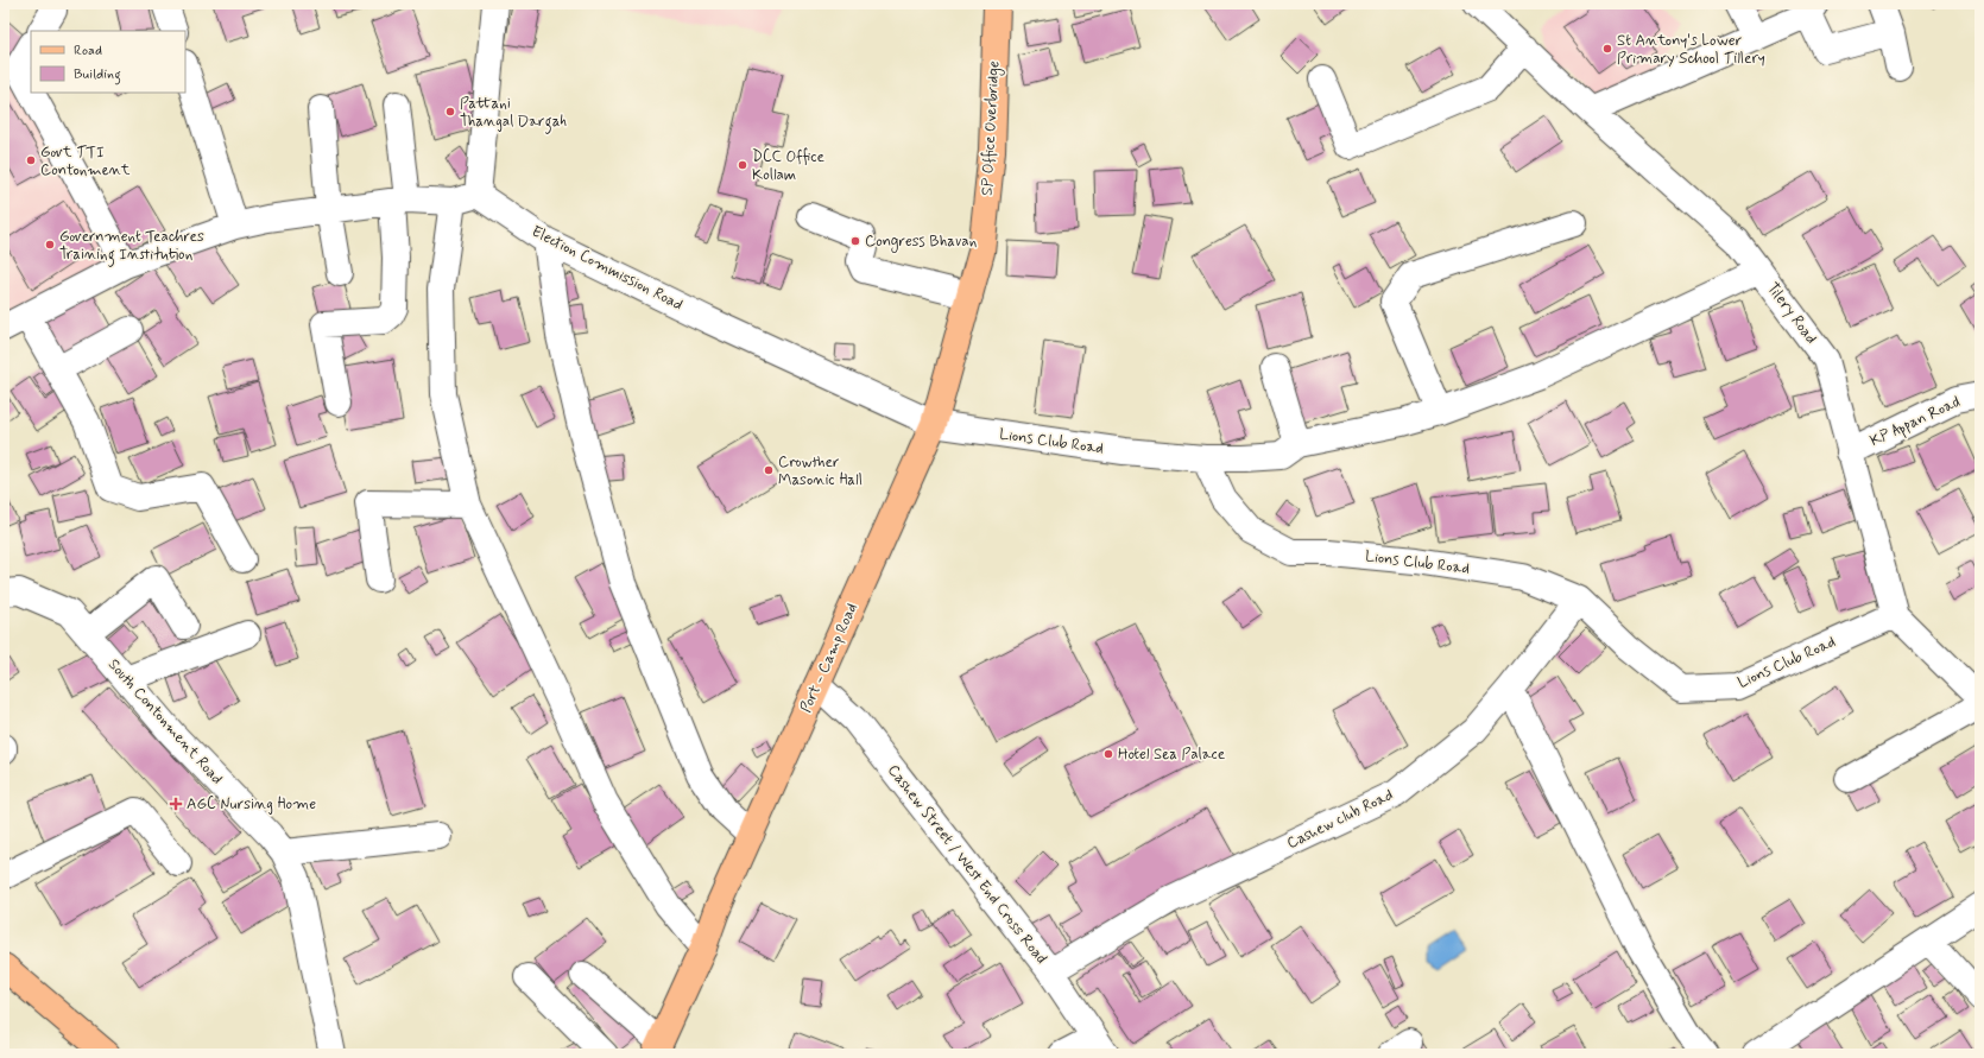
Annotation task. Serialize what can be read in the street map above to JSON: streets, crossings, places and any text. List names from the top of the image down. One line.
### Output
{"streets":{"main road":["SP Office Overbridge","Port - Camp Road"],"street":["Election Commission Road","Tilery Road","KP Appan Road","Lions Club Road","South Contonment Road","Cashew club Road","Cashew Street / West End Cross Road"]},"crossings":[["SP Office Overbridge","Port - Camp Road"],["Election Commission Road","Lions Club Road"],["Election Commission Road","Port - Camp Road"],["Tilery Road","KP Appan Road"],["Tilery Road","Lions Club Road"],["Lions Club Road","Port - Camp Road"],["Lions Club Road","Cashew club Road"],["Port - Camp Road","Cashew Street / West End Cross Road"],["Cashew club Road","Cashew Street / West End Cross Road"]],"places":{"other":["St Antony's Lower Primary School Tillery","Pattani Thangal Dargah","Govt TTI Contonment","DCC Office Kollam","Congress Bhavan","Government Teachres Training Institution","Crowther Masonic Hall","Hotel Sea Palace"],"health":["AGC Nursing Home"]},"legend":["Road","Building"]}
